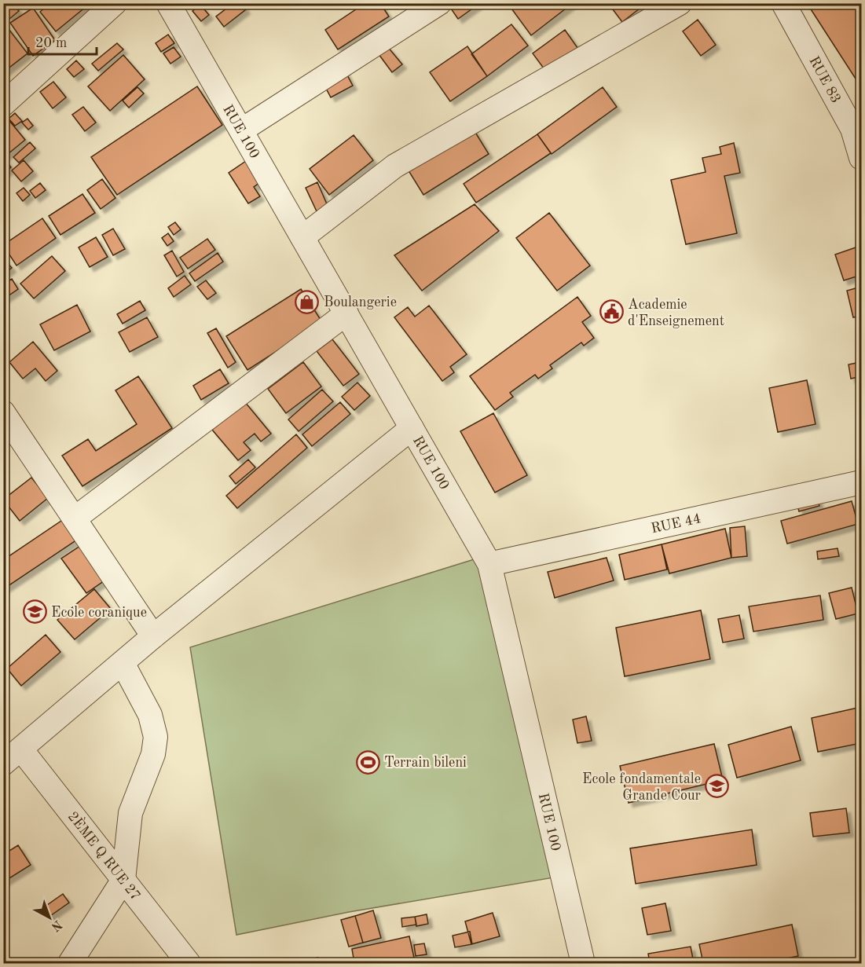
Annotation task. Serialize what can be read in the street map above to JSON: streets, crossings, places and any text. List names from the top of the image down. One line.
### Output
{"streets":{"street":["RUE 83","RUE 100","RUE 44","2ÈME Q RUE 27"]},"crossings":[["RUE 100","RUE 44"]],"places":{"shop":["Boulangerie"],"public building":["Academie d'Enseignement"],"school or university":["Ecole coranique","Ecole fondamentale Grande Cour"],"sports":["Terrain bileni"]},"scale_bar":"20 m","north":"bottom right"}
